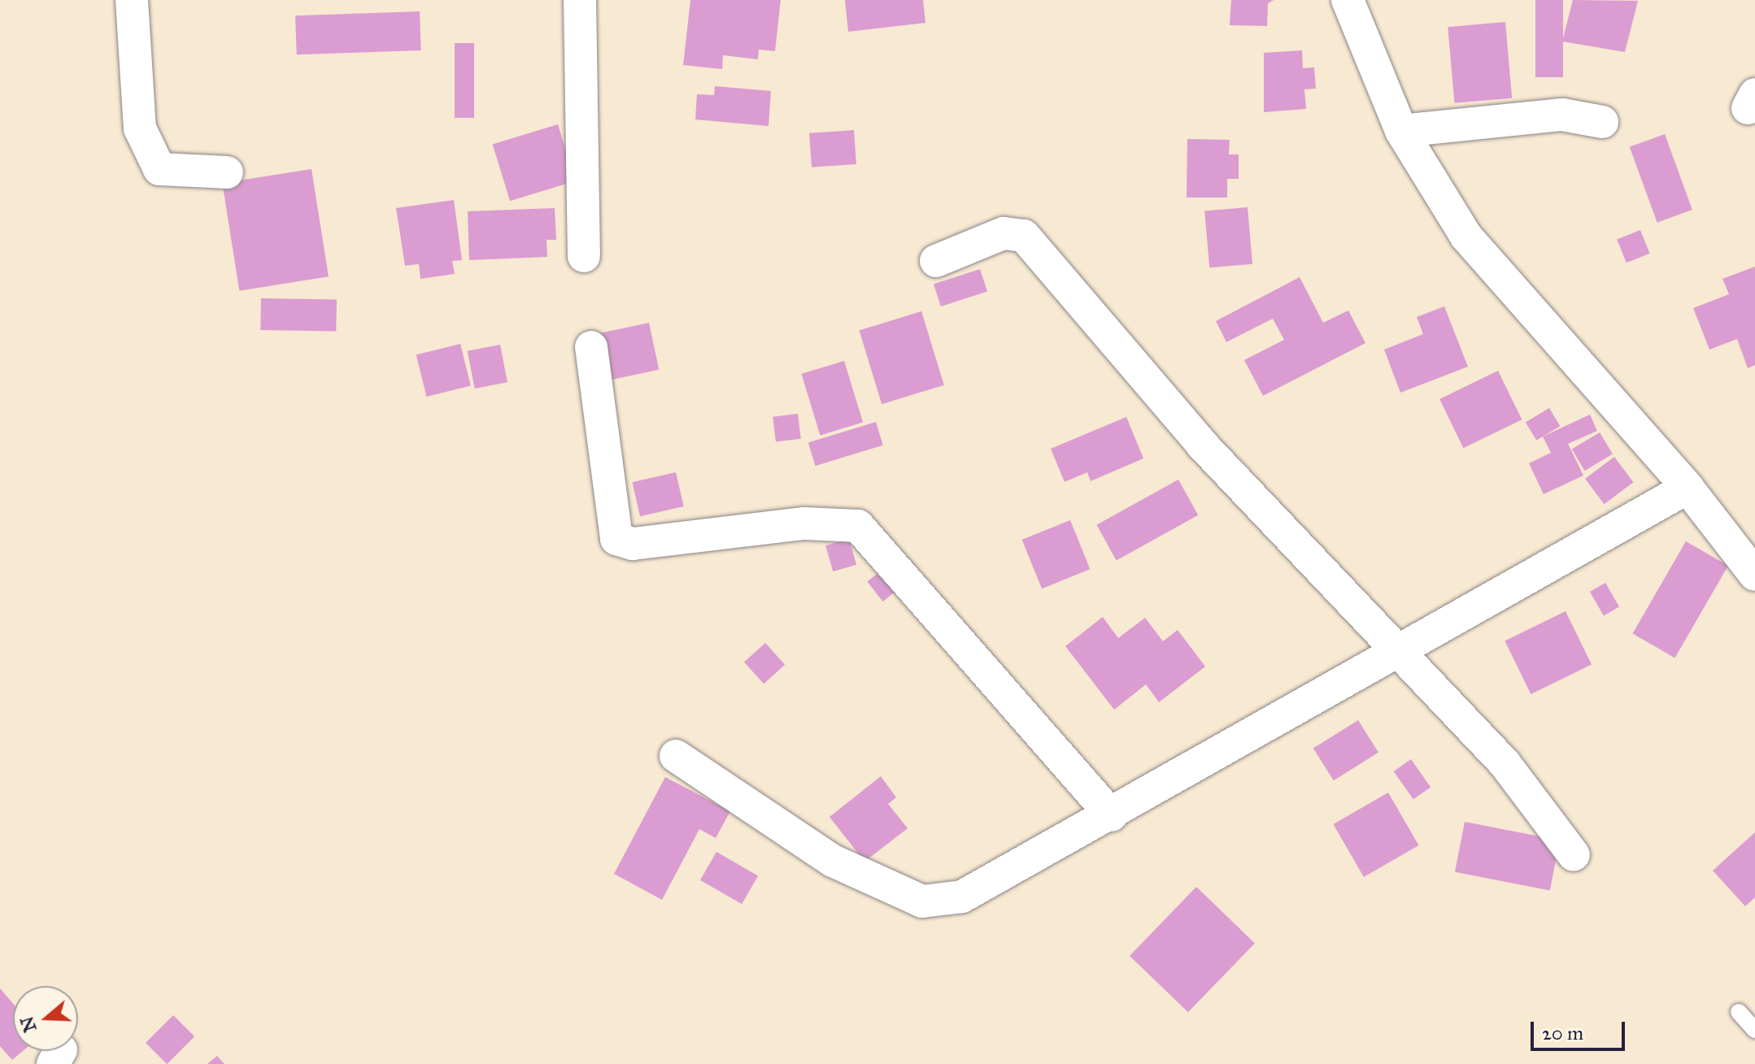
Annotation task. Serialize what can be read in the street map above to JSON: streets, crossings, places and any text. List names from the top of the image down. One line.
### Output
{"scale_bar":"20 m","north":"left"}
